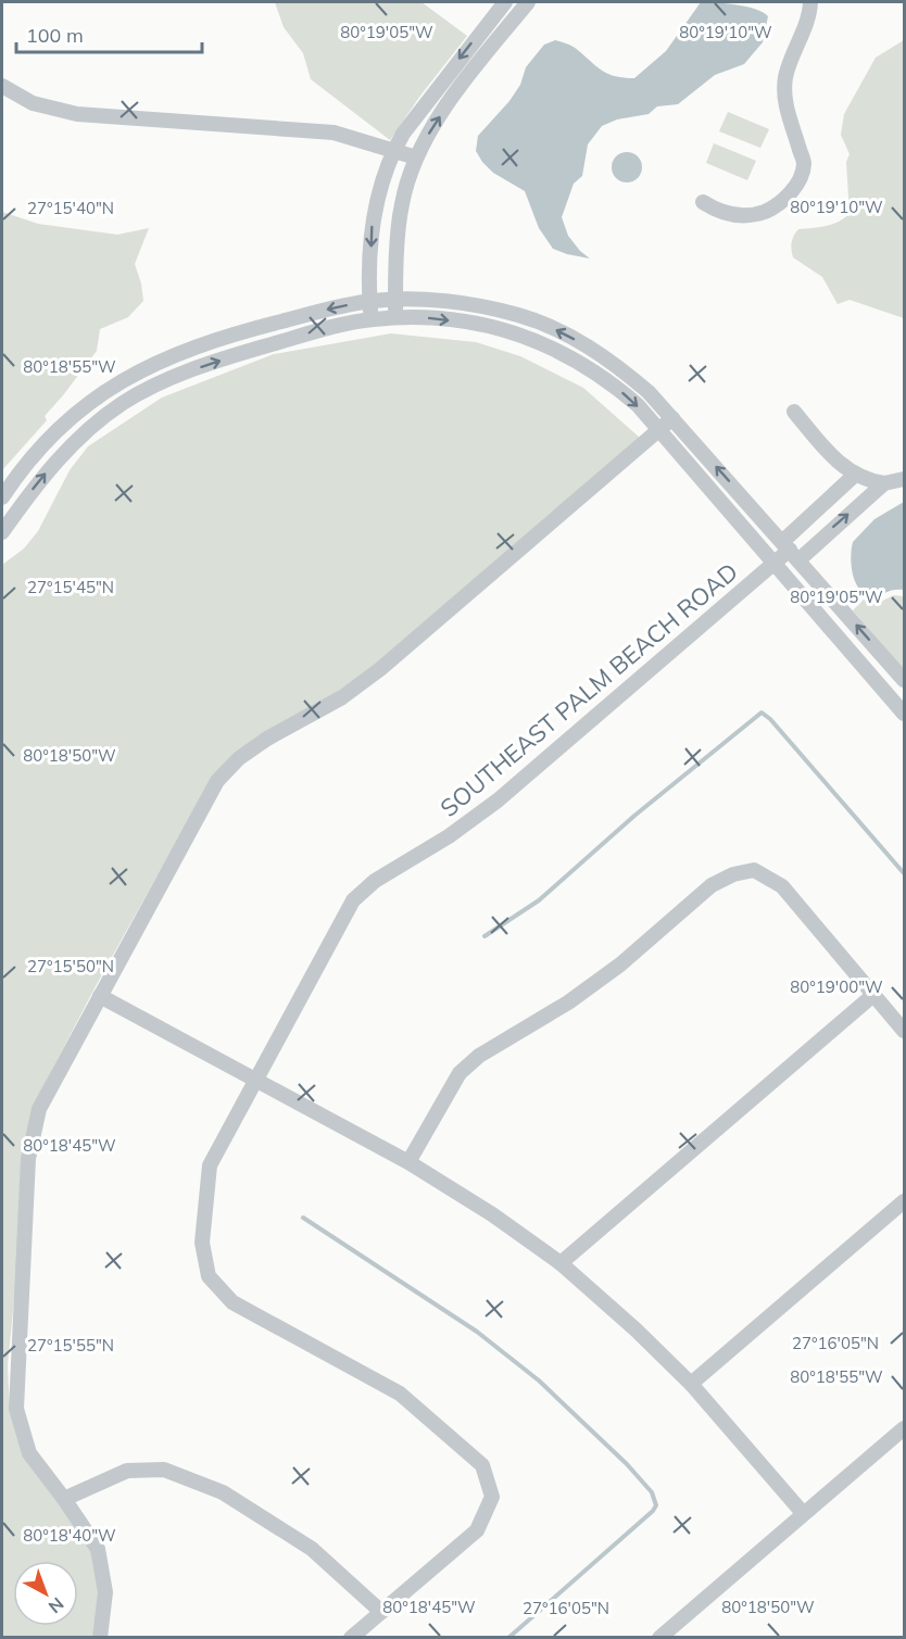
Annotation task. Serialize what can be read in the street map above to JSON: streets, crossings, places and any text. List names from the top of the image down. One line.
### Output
{"streets":{"street":["SOUTHEAST PALM BEACH ROAD"]},"scale_bar":"100 m","north":"bottom right","coordinates":["80°19'05\"W","80°19'10\"W","27°15'40\"N","80°18'55\"W","27°15'45\"N","80°18'50\"W","27°15'50\"N","80°19'00\"W","80°18'45\"W","27°16'05\"N","27°15'55\"N","80°18'40\"W"]}
